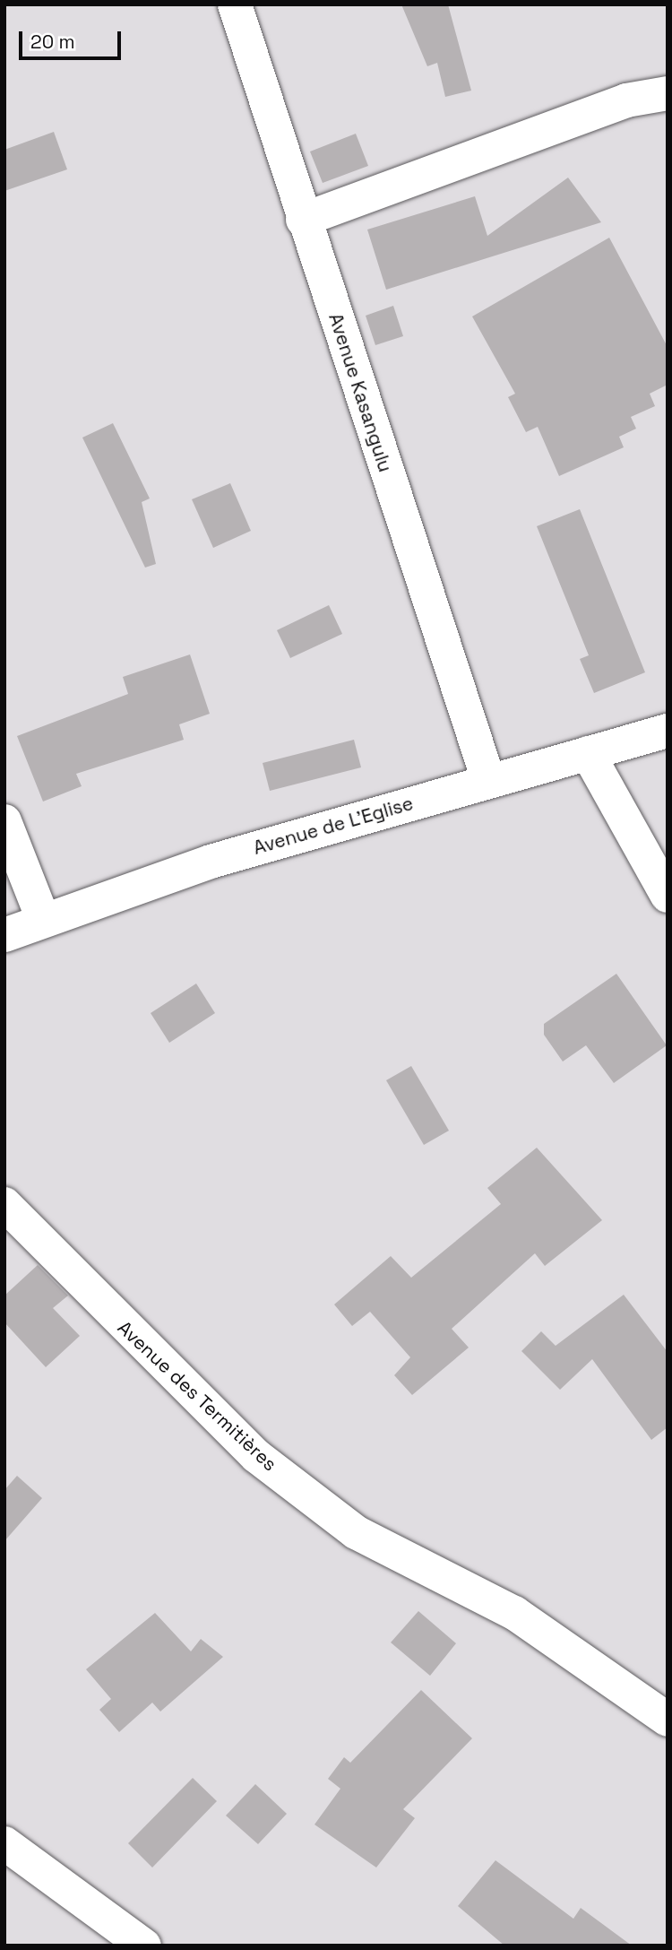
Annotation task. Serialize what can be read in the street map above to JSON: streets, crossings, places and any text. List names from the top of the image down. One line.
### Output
{"streets":{"street":["Avenue Kasangulu","Avenue de L'Eglise","Avenue des Termitières"]},"crossings":[["Avenue Kasangulu","Avenue de L'Eglise"]],"scale_bar":"20 m"}
